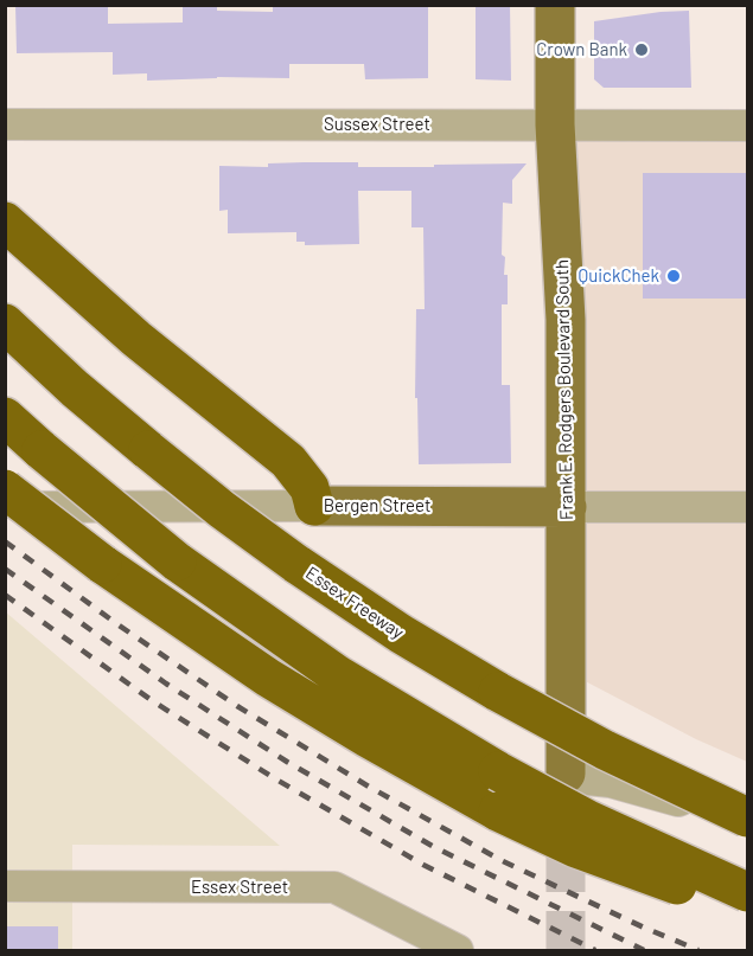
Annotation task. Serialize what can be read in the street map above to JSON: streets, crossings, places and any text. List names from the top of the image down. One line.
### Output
{"streets":{"highway":["Essex Freeway"],"main road":["Frank E. Rodgers Boulevard South","Bergen Street"],"street":["Sussex Street","Essex Street"]},"crossings":[["Sussex Street","Frank E. Rodgers Boulevard South"],["Frank E. Rodgers Boulevard South","Bergen Street"]],"places":["Crown Bank","QuickChek"]}
